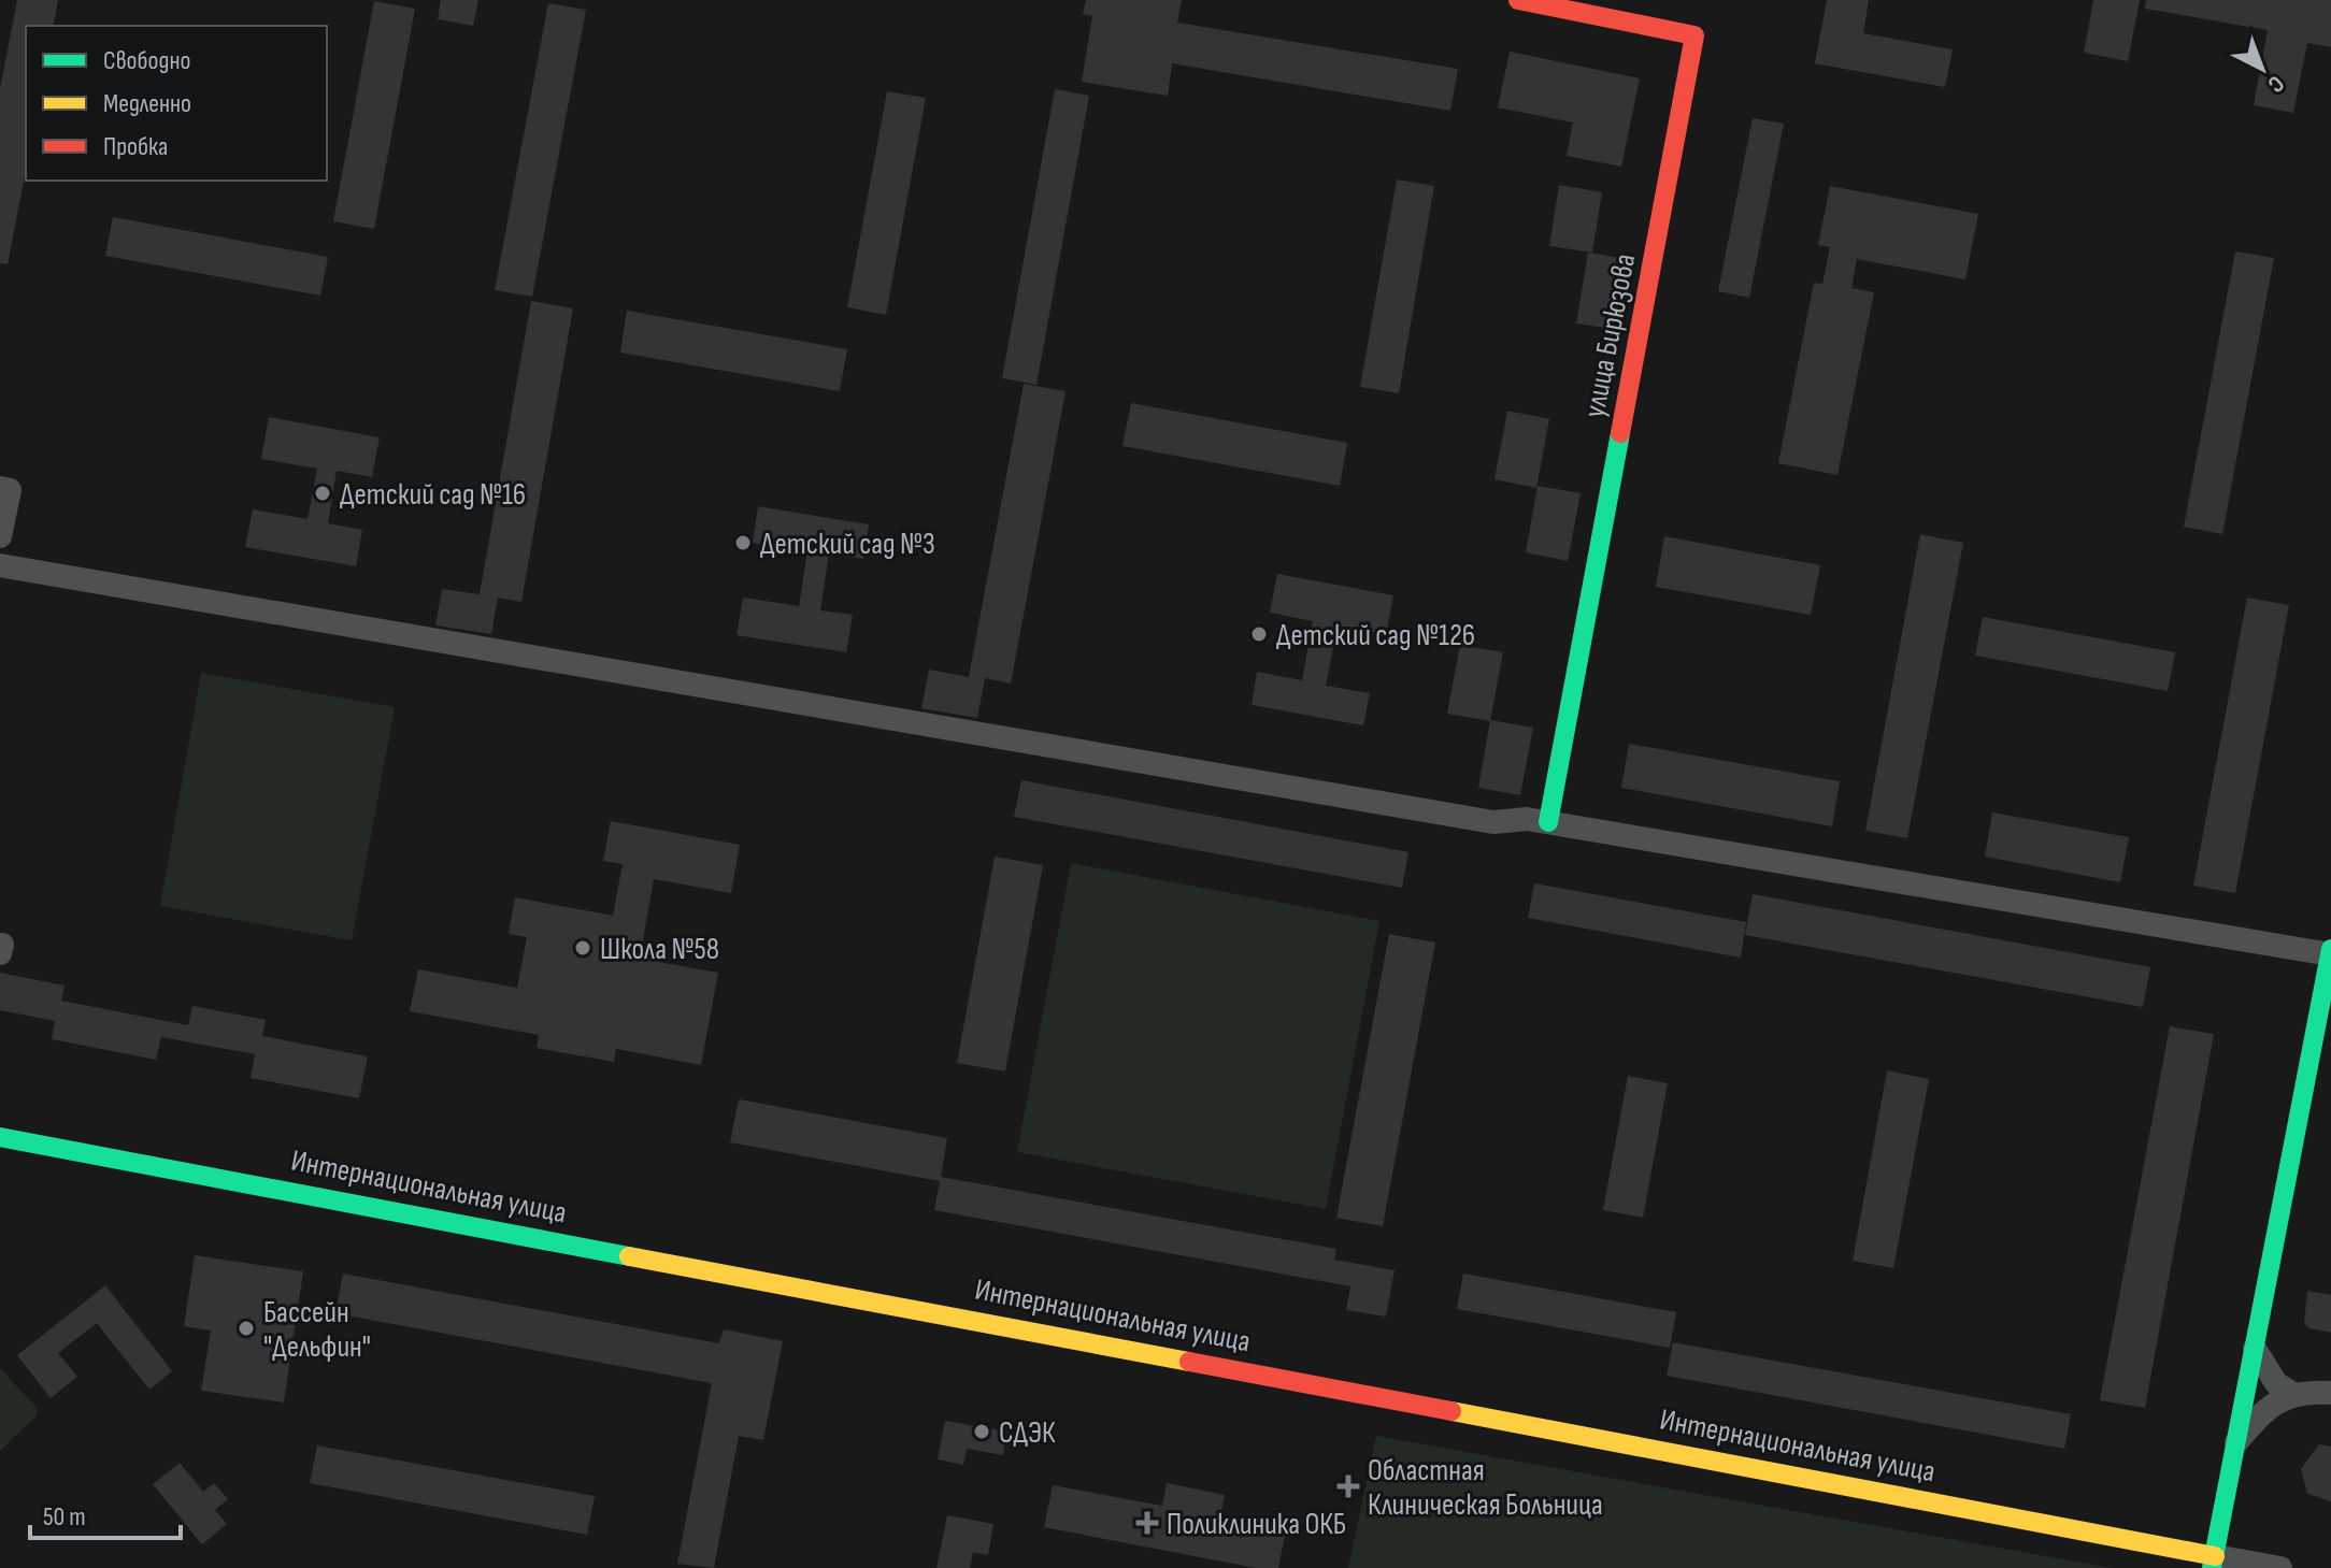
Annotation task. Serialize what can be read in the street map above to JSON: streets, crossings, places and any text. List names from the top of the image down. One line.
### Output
{"streets":{"main road":["улица Бирюзова","Интернациональная улица"]},"places":{"other":["Детский сад №16","Детский сад №3","Детский сад №126","Школа №58","Бассейн \"Дельфин\"","СДЭК"],"health":["Областная Клиническая Больница","Поликлиника ОКБ"]},"legend":["Свободно","Медленно","Пробка"],"scale_bar":"50 m","north":"bottom right"}
